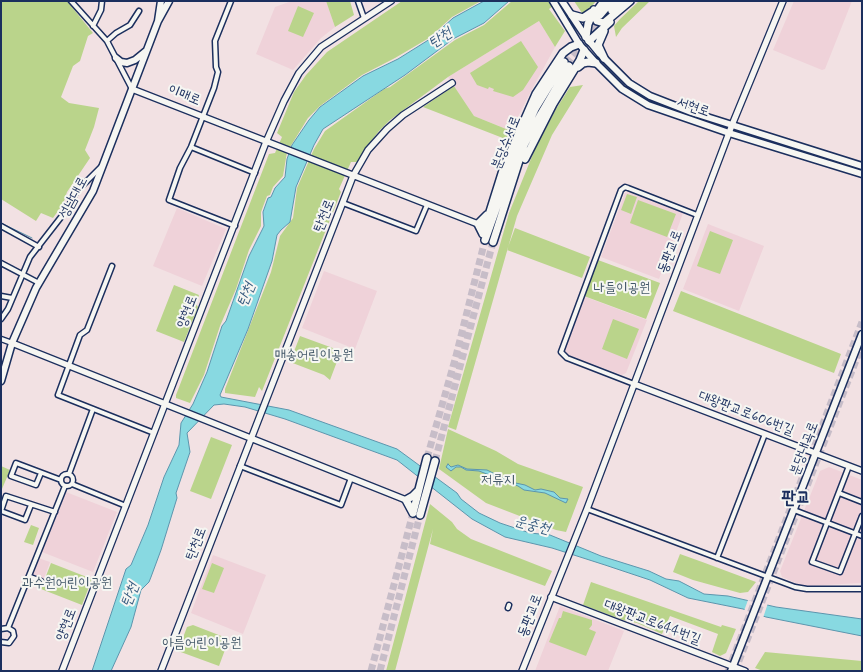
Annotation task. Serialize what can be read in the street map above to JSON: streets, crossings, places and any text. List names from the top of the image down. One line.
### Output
{"streets":{"highway":["분당수서로"],"main road":["이매로","서현로","성남대로","탄천로","동판교로","양현로","대왕판교로606번길","분당내곡로","대왕판교로644번길"]},"crossings":[["이매로","성남대로"],["이매로","탄천로"],["이매로","양현로"],["서현로","동판교로"],["동판교로","대왕판교로606번길"],["동판교로","대왕판교로644번길"],["대왕판교로606번길","분당내곡로"],["분당내곡로","대왕판교로644번길"]],"districts":["판교"],"water":["탄천","운중천"],"parks":["나들이공원","매송어린이공원","저류지","과수원어린이공원","아름어린이공원"]}
